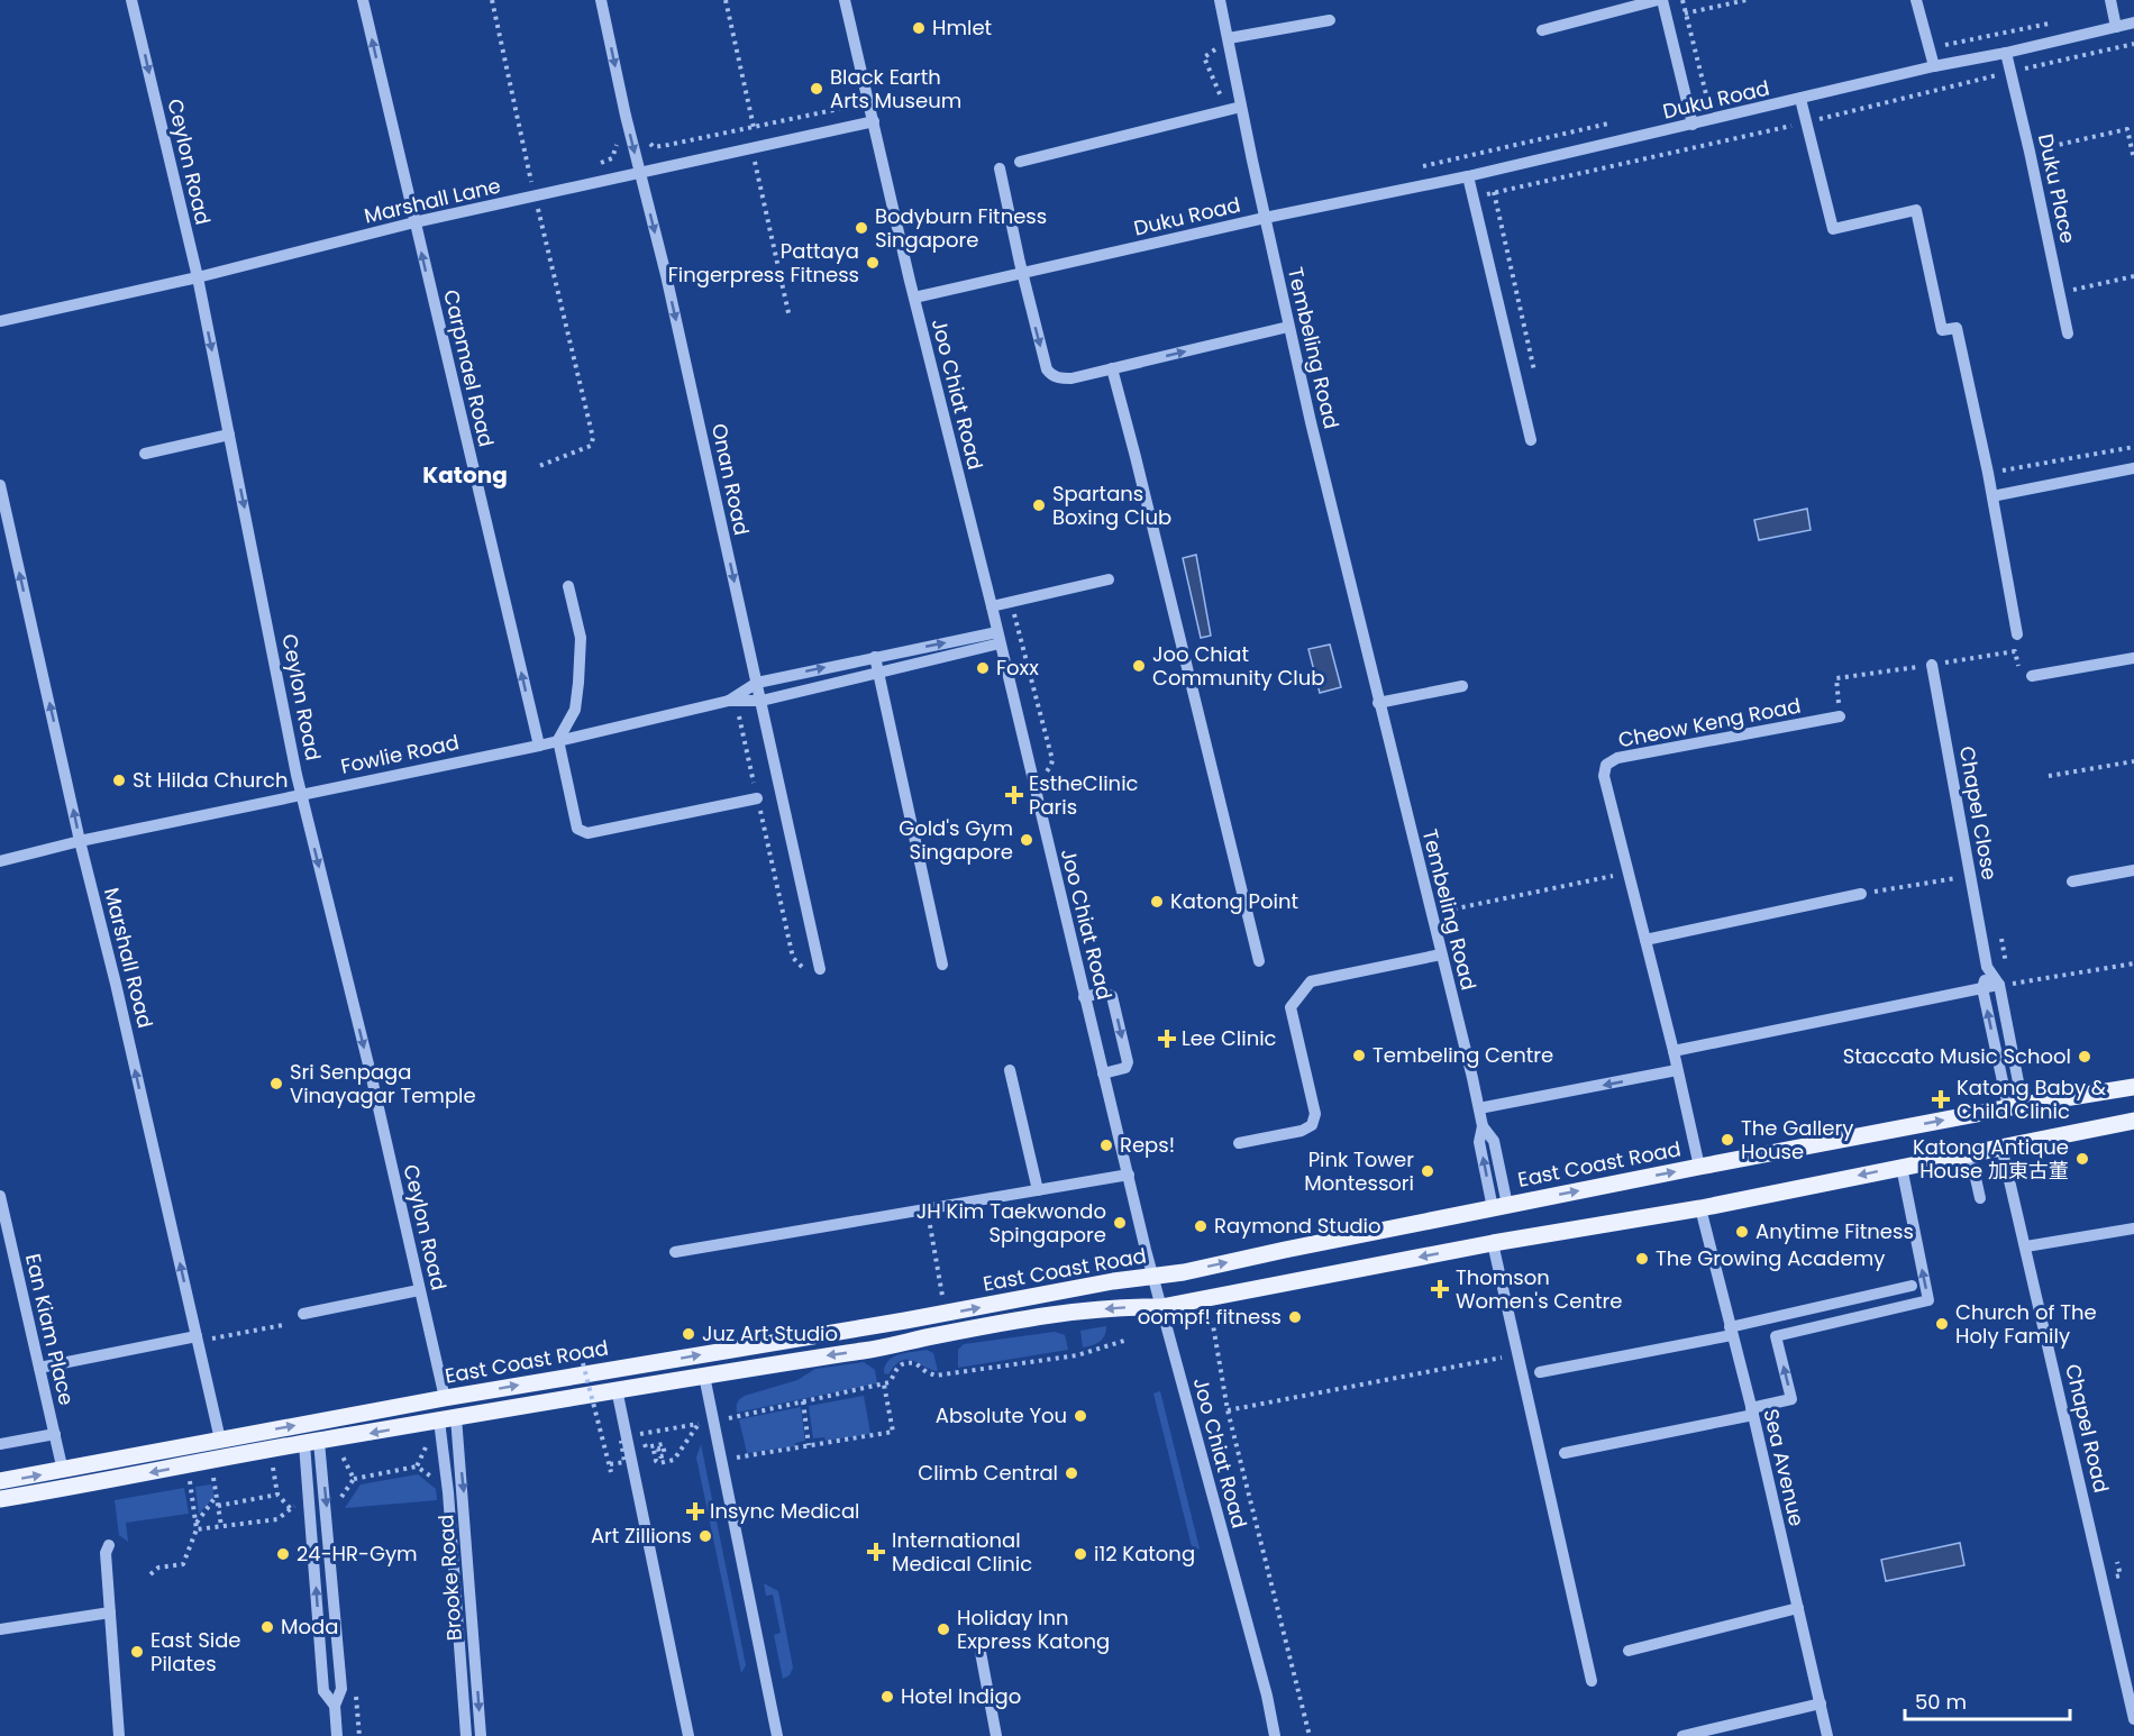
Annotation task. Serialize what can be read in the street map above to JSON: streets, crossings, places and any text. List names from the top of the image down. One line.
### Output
{"streets":{"main road":["East Coast Road"],"street":["Duku Road","Ceylon Road","Duku Place","Marshall Lane","Tembeling Road","Carpmael Road","Joo Chiat Road","Onan Road","Cheow Keng Road","Fowlie Road","Chapel Close","Marshall Road","Ean Kiam Place","Chapel Road","Sea Avenue","Brooke Road"]},"crossings":[["Duku Road","Duku Place"],["Duku Road","Tembeling Road"],["Duku Road","Joo Chiat Road"],["Ceylon Road","Marshall Lane"],["Ceylon Road","Fowlie Road"],["Ceylon Road","East Coast Road"],["Marshall Lane","Carpmael Road"],["Marshall Lane","Joo Chiat Road"],["Marshall Lane","Onan Road"],["Tembeling Road","East Coast Road"],["Carpmael Road","Fowlie Road"],["Joo Chiat Road","Fowlie Road"],["Joo Chiat Road","East Coast Road"],["Onan Road","Fowlie Road"],["Cheow Keng Road","East Coast Road"],["Fowlie Road","Marshall Road"],["Chapel Close","East Coast Road"],["Marshall Road","East Coast Road"],["East Coast Road","Ean Kiam Place"],["East Coast Road","Chapel Road"],["East Coast Road","Sea Avenue"],["East Coast Road","Brooke Road"]],"one_way":["Ceylon Road","Carpmael Road","Onan Road","Marshall Road"],"districts":["Katong"],"places":{"other":["Hmlet","Black Earth Arts Museum","Bodyburn Fitness Singapore","Pattaya Fingerpress Fitness","Spartans Boxing Club","Joo Chiat Community Club","Foxx","St Hilda Church","Gold's Gym Singapore","Katong Point","Tembeling Centre","Staccato Music School","Sri Senpaga Vinayagar Temple","The Gallery House","Reps!","Katong Antique House 加東古董","Pink Tower Montessori","JH Kim Taekwondo Spingapore","Raymond Studio","Anytime Fitness","The Growing Academy","oompf! fitness","Church of The Holy Family","Juz Art Studio","Absolute You","Climb Central","Art Zillions","24-HR-Gym","i12 Katong","Moda","Holiday Inn Express Katong","East Side Pilates","Hotel Indigo"],"health":["EstheClinic Paris","Lee Clinic","Katong Baby & Child Clinic","Thomson Women's Centre","Insync Medical","International Medical Clinic"]},"scale_bar":"50 m"}
